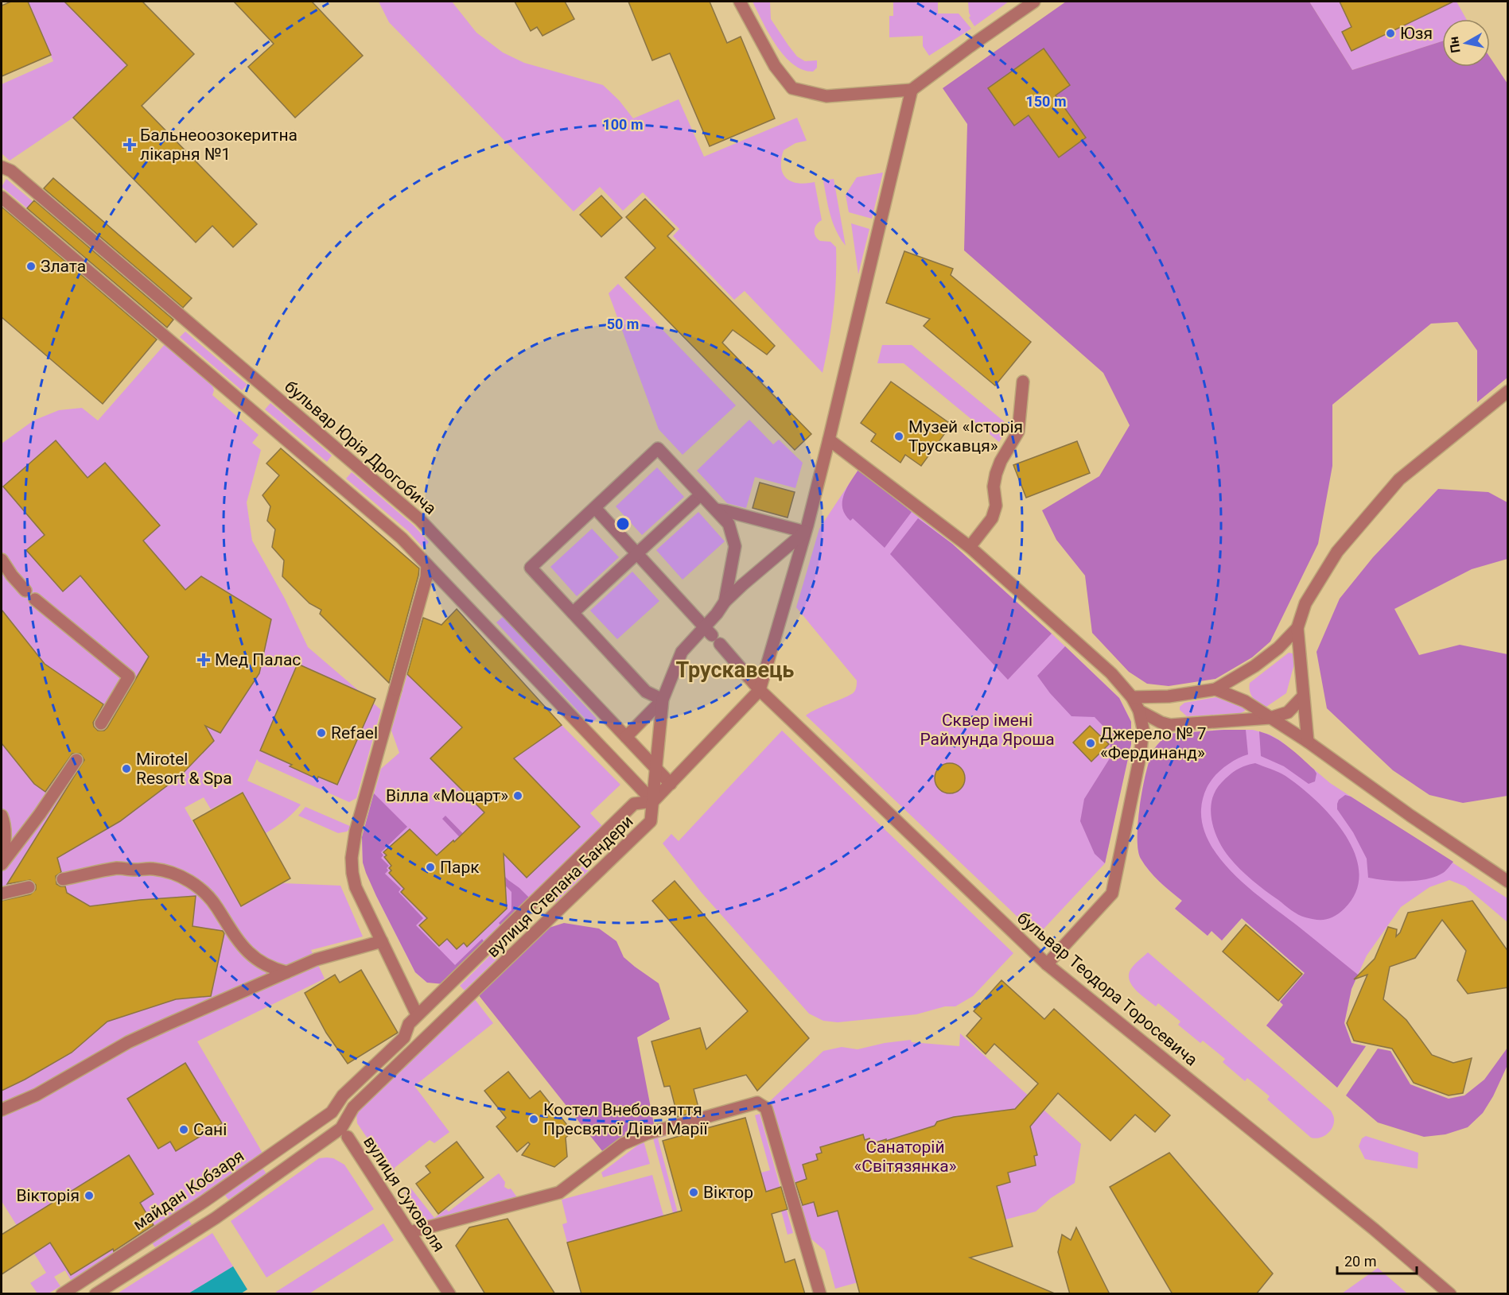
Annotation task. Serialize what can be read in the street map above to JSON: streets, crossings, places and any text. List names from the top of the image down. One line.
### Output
{"streets":{"street":["бульвар Юрія Дрогобича","вулиця Степана Бандери","бульвар Теодора Торосевича","майдан Кобзаря","вулиця Суховоля"]},"crossings":[["вулиця Степана Бандери","майдан Кобзаря"],["вулиця Степана Бандери","вулиця Суховоля"],["майдан Кобзаря","вулиця Суховоля"]],"districts":["Трускавець"],"parks":["Сквер імені Раймунда Яроша","Санаторій «Світязянка»"],"places":{"other":["Юзя","Злата","Музей «Історія Трускавця»","Refael","Джерело № 7 «Фердинанд»","Mirotel Resort & Spa","Вілла «Моцарт»","Парк","Костел Внебовзяття Пресвятої Діви Марії","Сані","Віктор","Вікторія"],"health":["Бальнеоозокеритна лікарня №1","Мед Палас"]},"scale_bar":"20 m","north":"left","rings":["150 m","100 m","50 m"]}
